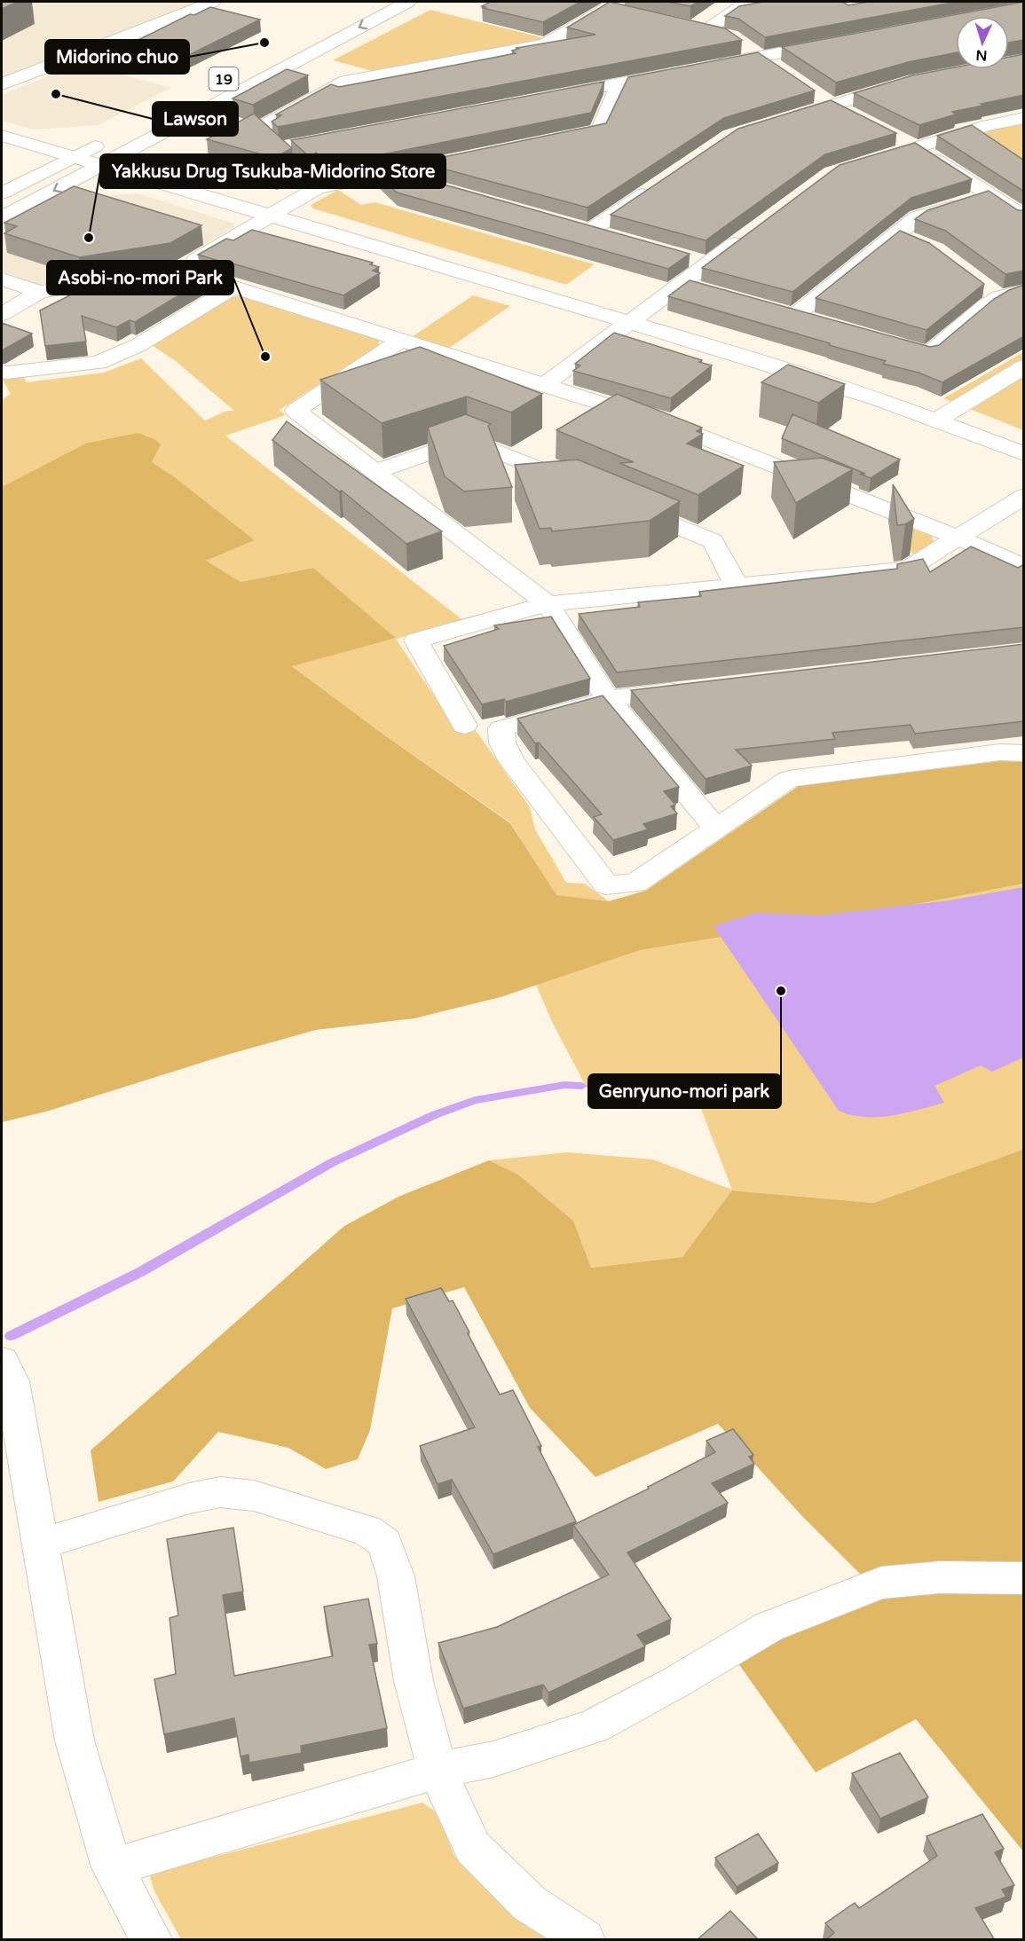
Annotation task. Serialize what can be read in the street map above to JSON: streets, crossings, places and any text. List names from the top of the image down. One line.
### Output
{"streets":{"street":["19"]},"places":["Midorino chuo","Lawson","Yakkusu Drug Tsukuba-Midorino Store","Asobi-no-mori Park","Genryuno-mori park"],"north":"bottom"}
